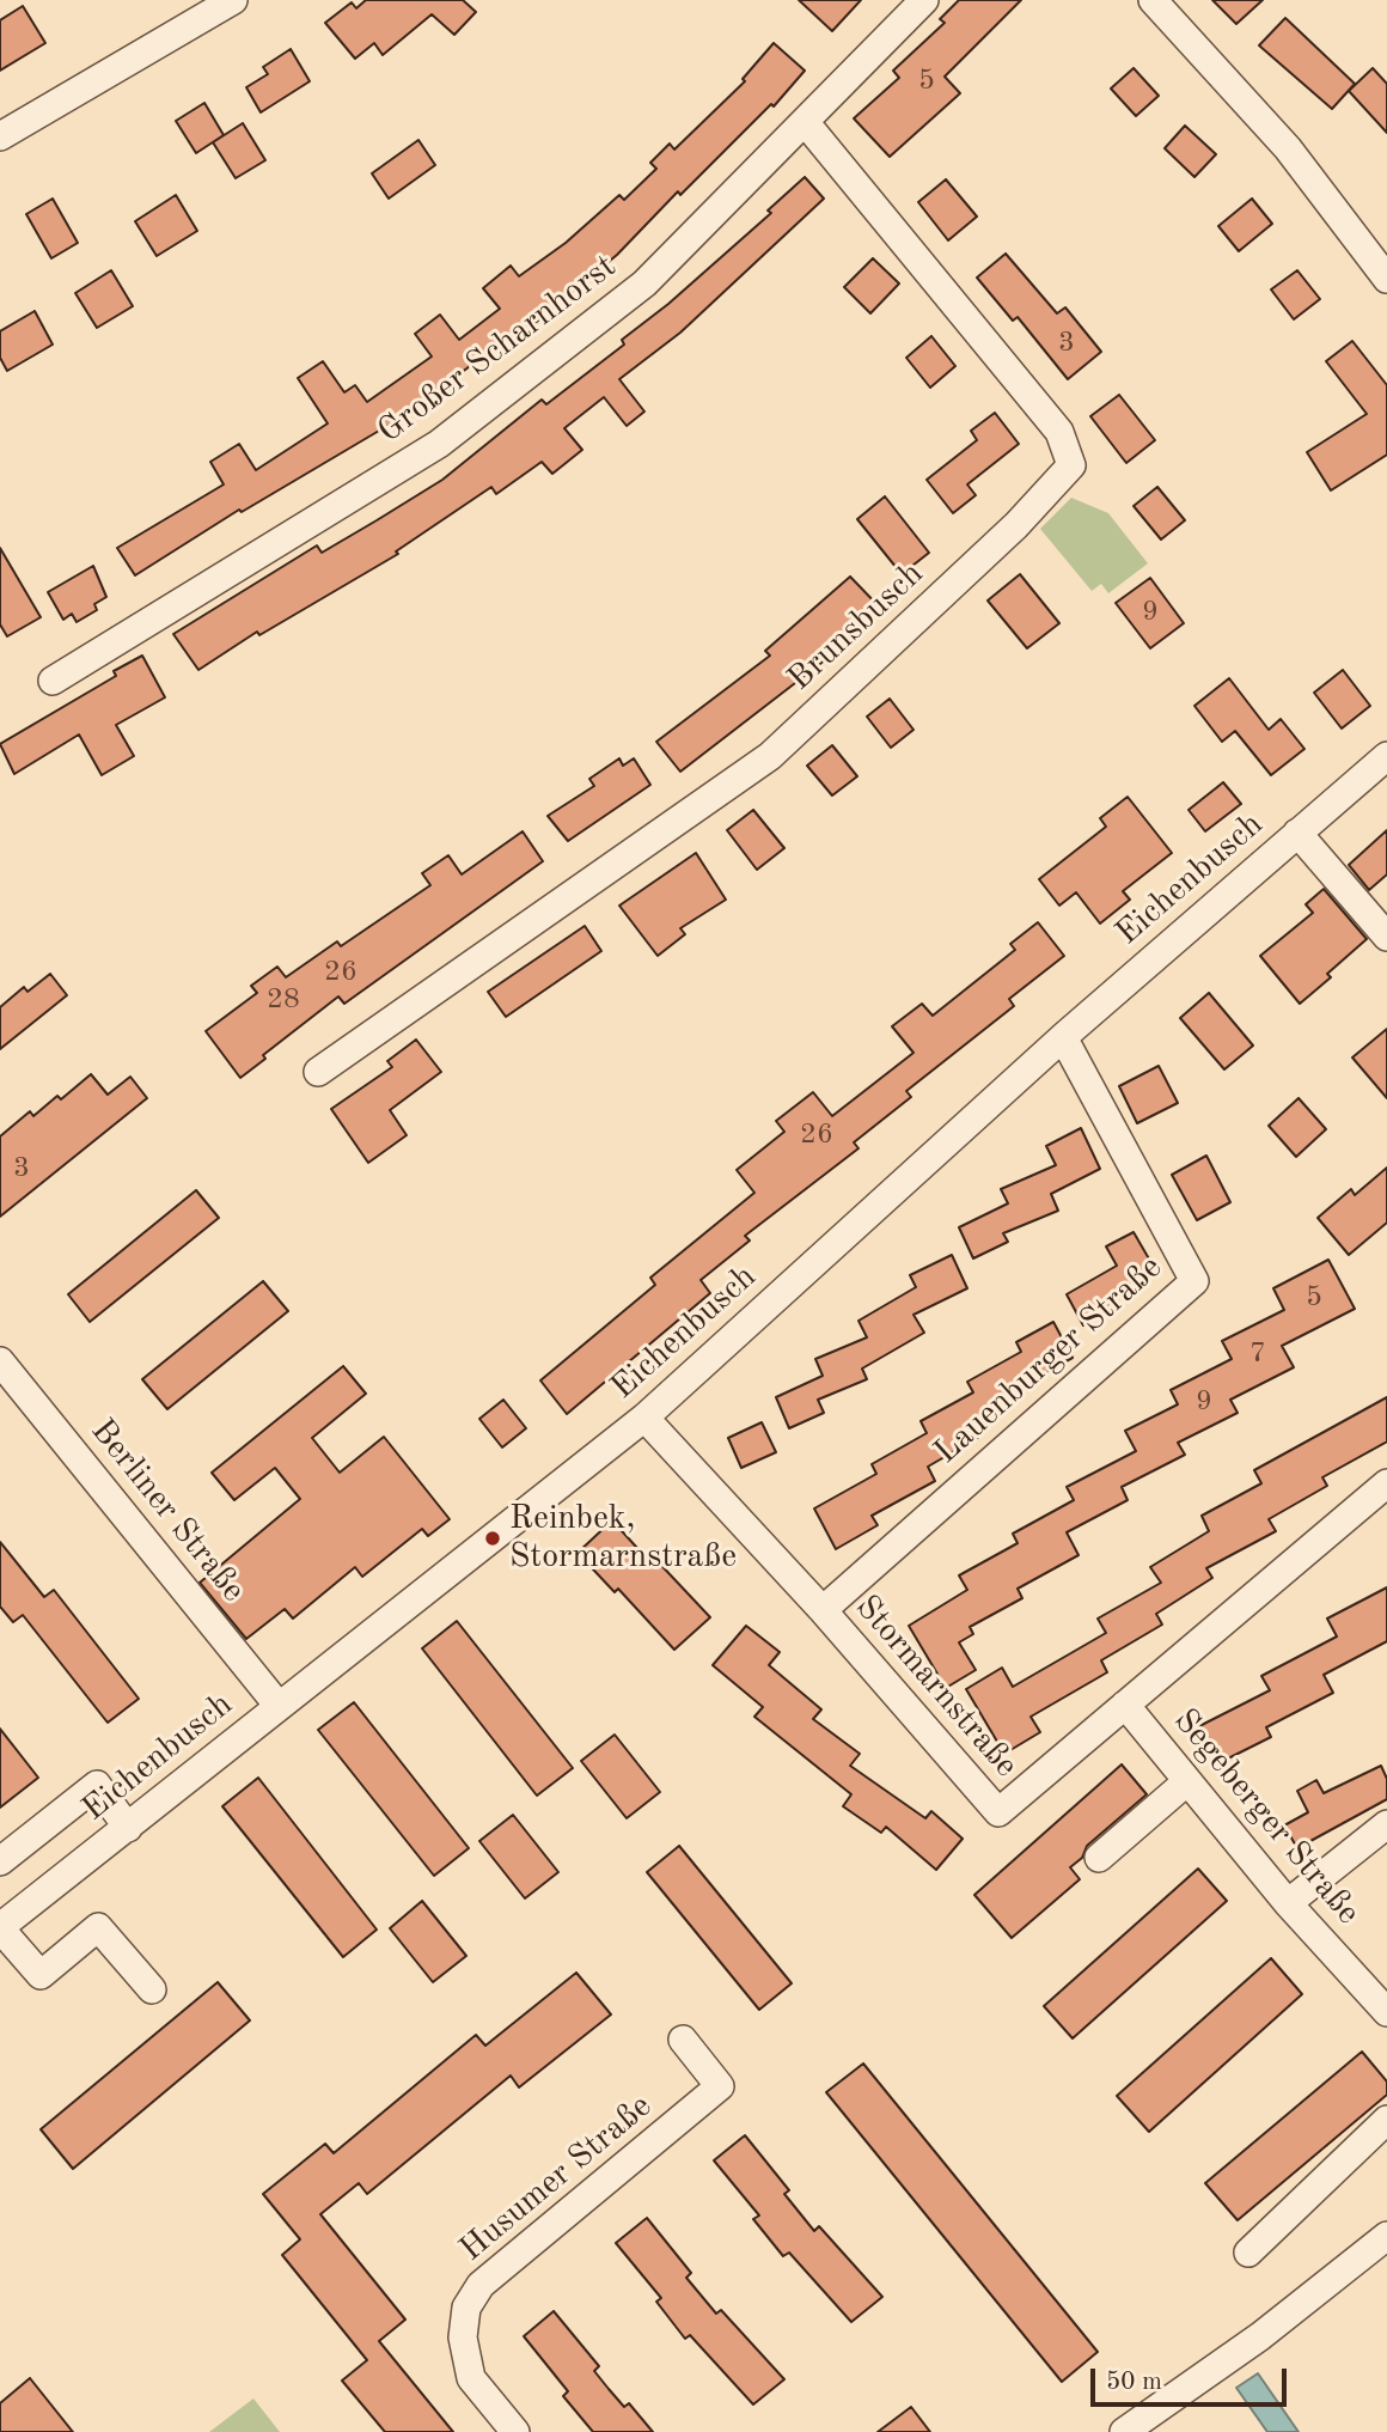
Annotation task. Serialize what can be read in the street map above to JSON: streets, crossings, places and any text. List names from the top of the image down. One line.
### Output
{"streets":{"street":["Großer Scharnhorst","Brunsbusch","Eichenbusch","Lauenburger Straße","Berliner Straße","Stormarnstraße","Segeberger Straße","Husumer Straße"]},"crossings":[["Großer Scharnhorst","Brunsbusch"],["Eichenbusch","Lauenburger Straße"],["Eichenbusch","Berliner Straße"],["Eichenbusch","Stormarnstraße"],["Lauenburger Straße","Stormarnstraße"],["Stormarnstraße","Segeberger Straße"]],"places":["Reinbek, Stormarnstraße"],"house_numbers":["5","3","9","26","28","26","3","5","7","9"],"scale_bar":"50 m"}
